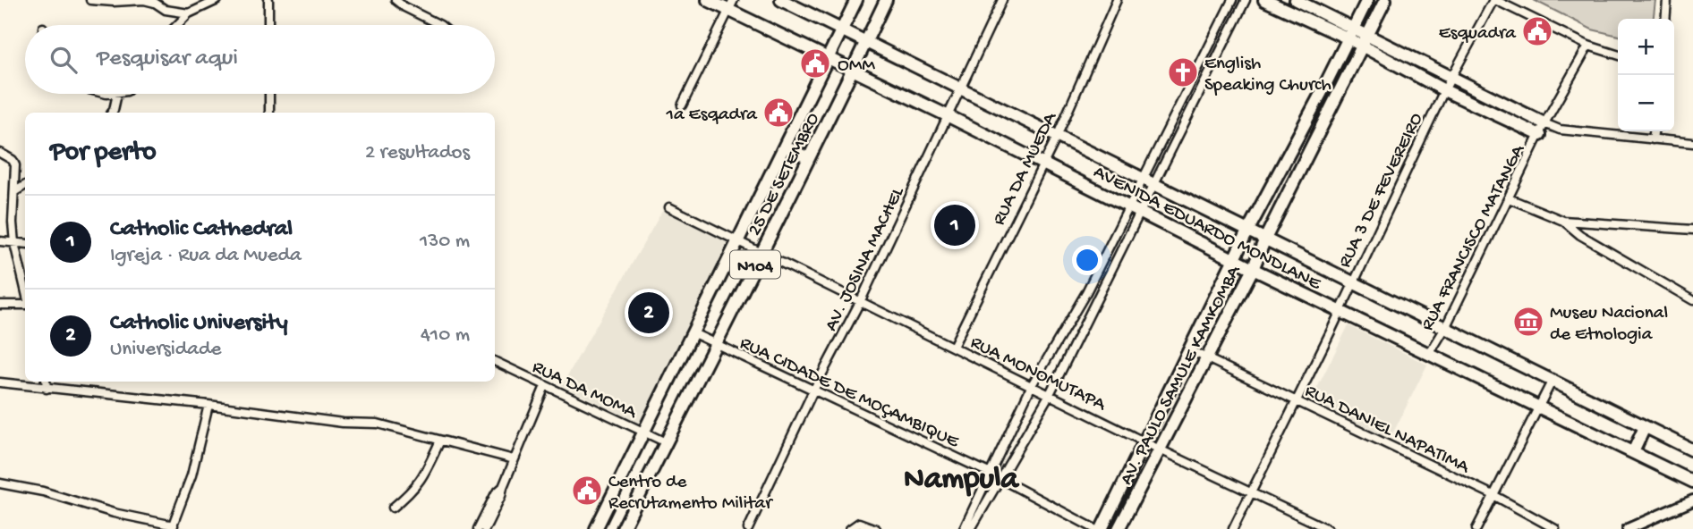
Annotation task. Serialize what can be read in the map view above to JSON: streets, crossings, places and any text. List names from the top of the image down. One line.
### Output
{"streets":{"main road":["25 DE SETEMBRO","AVENIDA EDUARDO MONDLANE","N104","AV. PAULO SAMULE KAMKOMBA"],"street":["RUA DA MUEDA","RUA 3 DE FEVEREIRO","RUA FRANCISCO MATANGA","AV. JOSINA MACHEL","RUA MONOMUTAPA","RUA DA MOMA","RUA CIDADE DE MOÇAMBIQUE","RUA DANIEL NAPATIMA"]},"crossings":[["RUA DA MUEDA","AVENIDA EDUARDO MONDLANE"],["RUA DA MUEDA","RUA MONOMUTAPA"],["25 DE SETEMBRO","AVENIDA EDUARDO MONDLANE"],["25 DE SETEMBRO","RUA MONOMUTAPA"],["25 DE SETEMBRO","RUA DA MOMA"],["25 DE SETEMBRO","RUA CIDADE DE MOÇAMBIQUE"],["RUA 3 DE FEVEREIRO","AVENIDA EDUARDO MONDLANE"],["RUA 3 DE FEVEREIRO","RUA MONOMUTAPA"],["RUA 3 DE FEVEREIRO","RUA DANIEL NAPATIMA"],["AVENIDA EDUARDO MONDLANE","RUA FRANCISCO MATANGA"],["AVENIDA EDUARDO MONDLANE","AV. JOSINA MACHEL"],["AVENIDA EDUARDO MONDLANE","AV. PAULO SAMULE KAMKOMBA"],["AV. JOSINA MACHEL","RUA MONOMUTAPA"],["AV. JOSINA MACHEL","RUA CIDADE DE MOÇAMBIQUE"],["RUA MONOMUTAPA","AV. PAULO SAMULE KAMKOMBA"],["AV. PAULO SAMULE KAMKOMBA","RUA DANIEL NAPATIMA"]],"districts":["Nampula"],"places":{"public building":["Esquadra","OMM","1a Esqadra","Centro de Recrutamento Militar"],"church":["English Speaking Church"],"museum":["Museu Nacional de Etnologia"]},"page":{"map_buttons":["+","−"],"search":"Pesquisar aqui","heading":["Por perto","2 resultados"],"list":[{"mark":"1","name":"Catholic Cathedral","note":"Igreja · Rua da Mueda","value":"130 m"},{"mark":"2","name":"Catholic University","note":"Universidade","value":"410 m"}],"pins":["1","2"]}}
